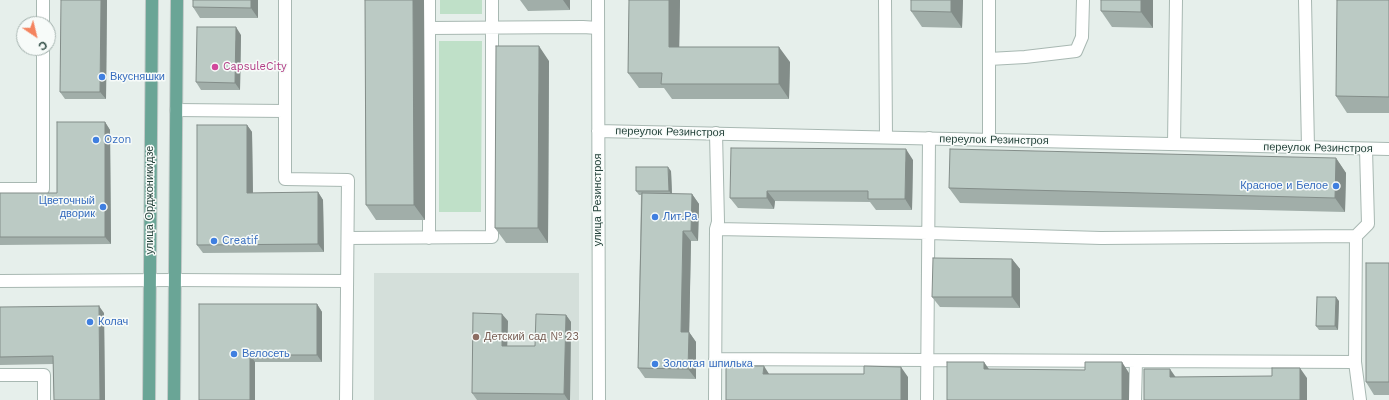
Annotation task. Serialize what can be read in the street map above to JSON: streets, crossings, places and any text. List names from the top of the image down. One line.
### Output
{"streets":{"main road":["улица Орджоникидзе"],"street":["переулок Резинстроя","улица Резинстроя"]},"crossings":[["переулок Резинстроя","улица Резинстроя"]],"places":["CapsuleCity","Вкусняшки","Ozon","Красное и Белое","Цветочный дворик","Лит.Ра","Creatif","Колач","Детский сад № 23","Велосеть","Золотая шпилька"],"north":"bottom right"}
